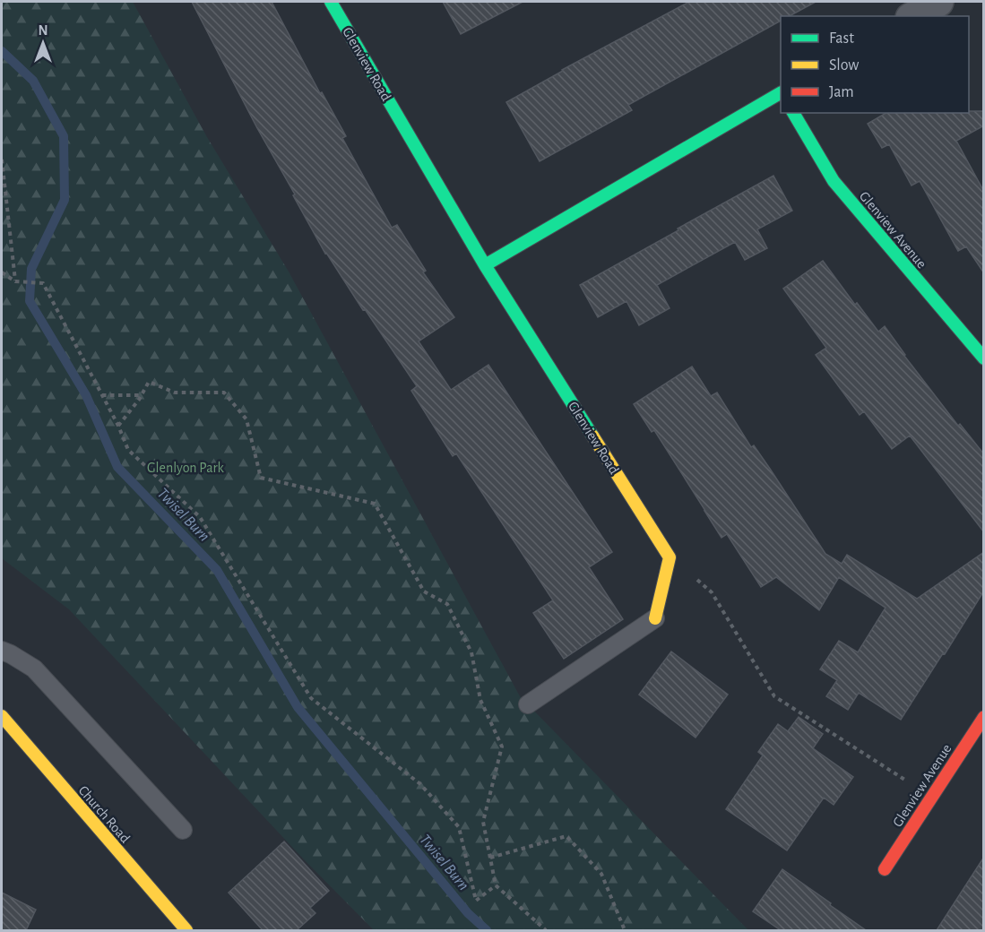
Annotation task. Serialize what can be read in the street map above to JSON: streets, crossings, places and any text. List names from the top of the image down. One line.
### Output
{"streets":{"street":["Glenview Road","Glenview Avenue","Church Road"]},"water":["Twisel Burn"],"parks":["Glenlyon Park"],"legend":["Fast","Slow","Jam"],"north":"top"}
